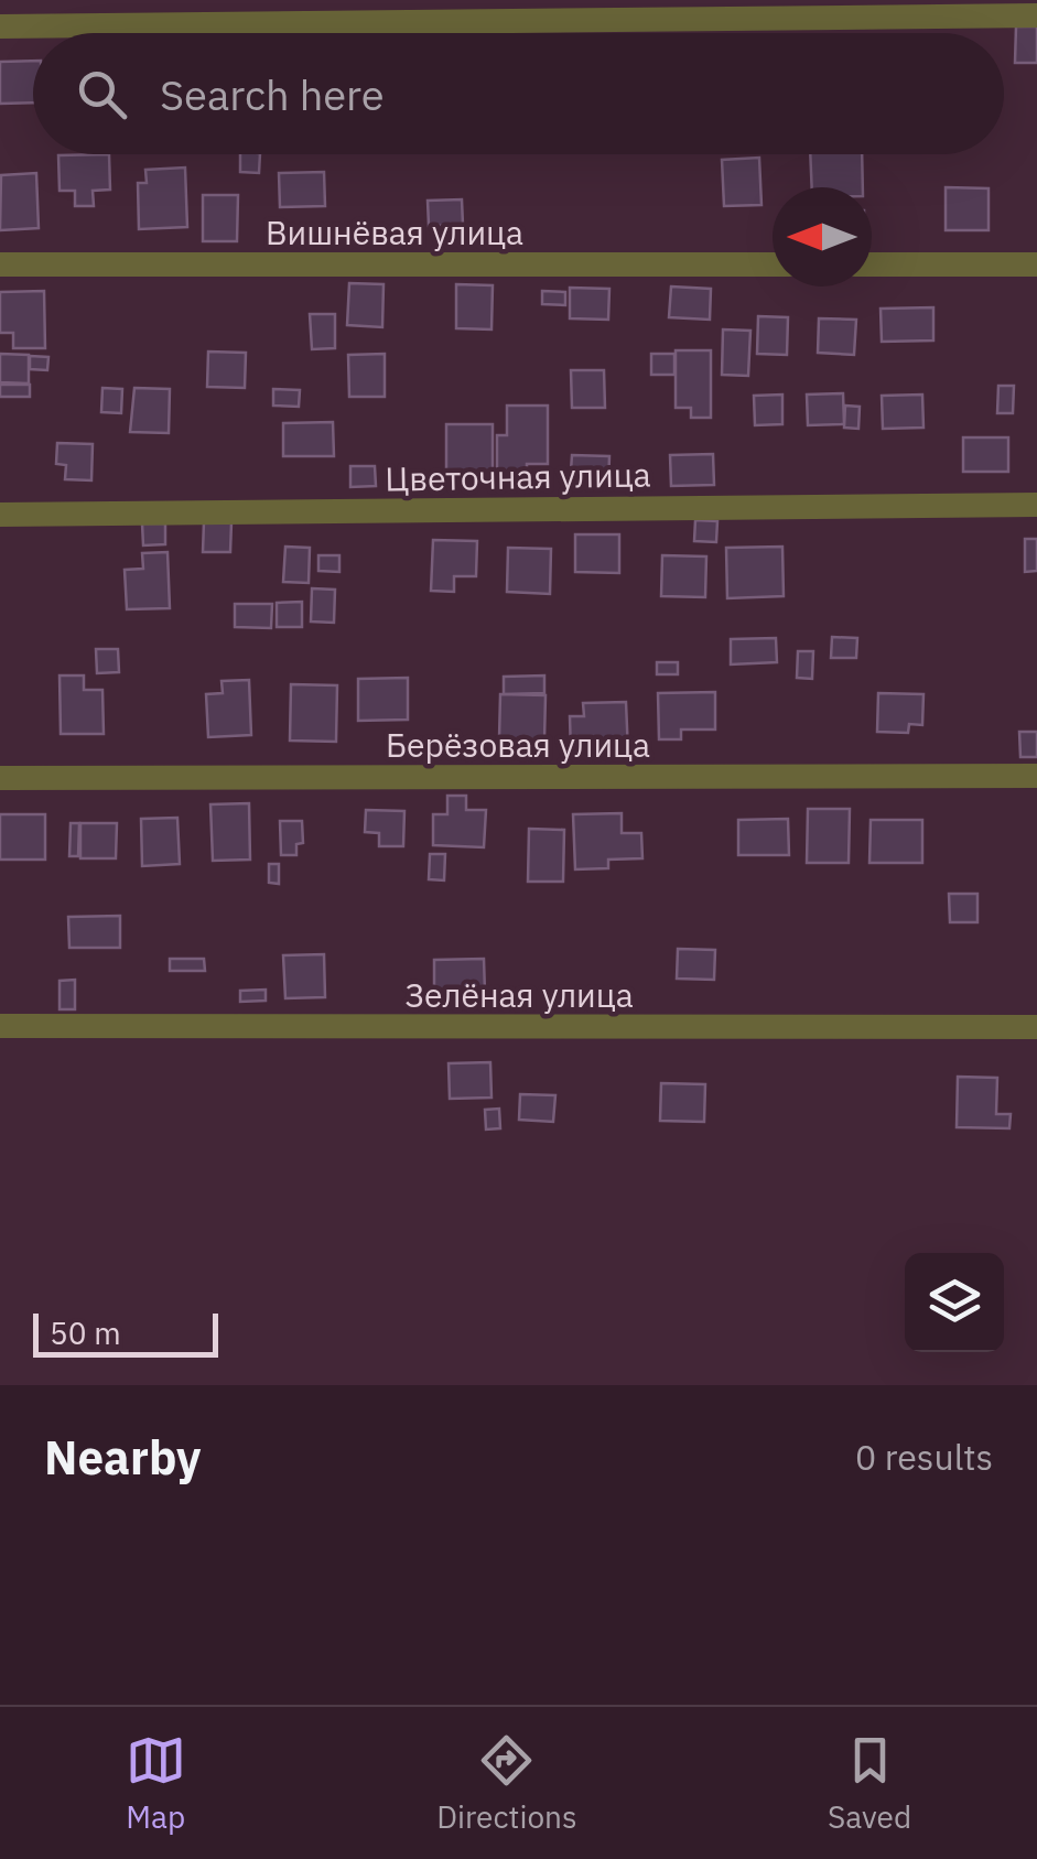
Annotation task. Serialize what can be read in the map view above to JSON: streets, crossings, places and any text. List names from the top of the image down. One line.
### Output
{"streets":{"street":["Вишнёвая улица","Цветочная улица","Берёзовая улица","Зелёная улица"]},"scale_bar":"50 m","north":"left","page":{"search":"Search here","scale":"50 m","heading":["Nearby","0 results"],"nav":["Map","Directions","Saved"]}}
